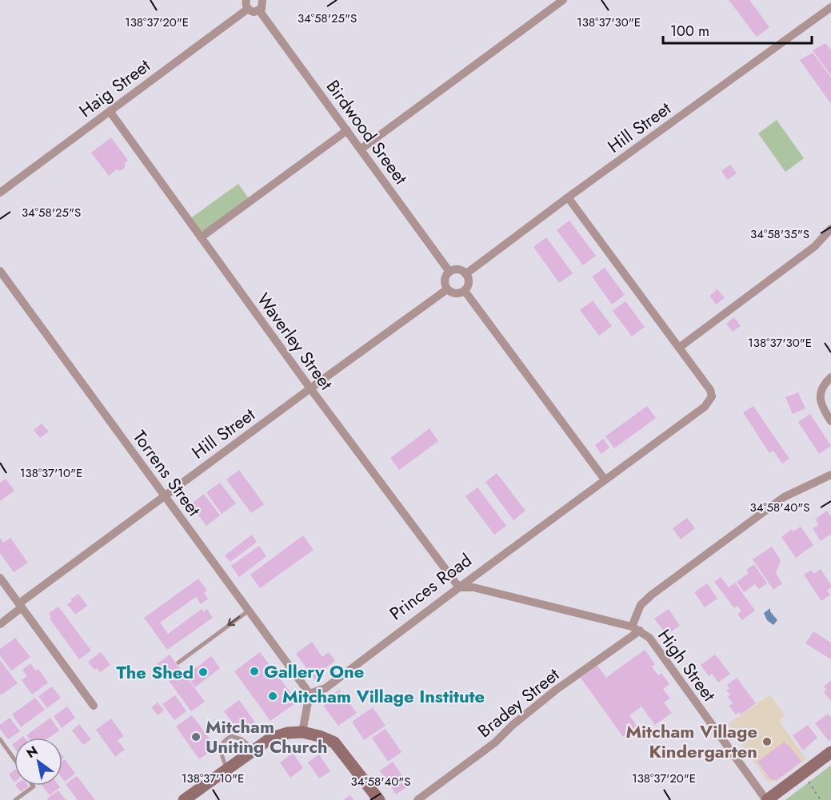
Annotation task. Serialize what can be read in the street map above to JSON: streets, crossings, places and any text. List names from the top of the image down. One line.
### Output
{"streets":{"street":["Haig Street","Hill Street","Birdwood Sreeet","Waverley Street","Torrens Street","Princes Road","High Street","Bradey Street"]},"crossings":[["Haig Street","Waverley Street"],["Hill Street","Birdwood Sreeet"],["Hill Street","Waverley Street"],["Hill Street","Torrens Street"],["Waverley Street","Princes Road"],["Waverley Street","High Street"],["Torrens Street","Princes Road"],["Princes Road","High Street"],["High Street","Bradey Street"]],"places":["Gallery One","The Shed","Mitcham Village Institute","Mitcham Uniting Church","Mitcham Village Kindergarten"],"scale_bar":"100 m","north":"top left","coordinates":["34°58'25\"S","138°37'20\"E","138°37'30\"E","34°58'35\"S","138°37'10\"E","34°58'40\"S"]}
